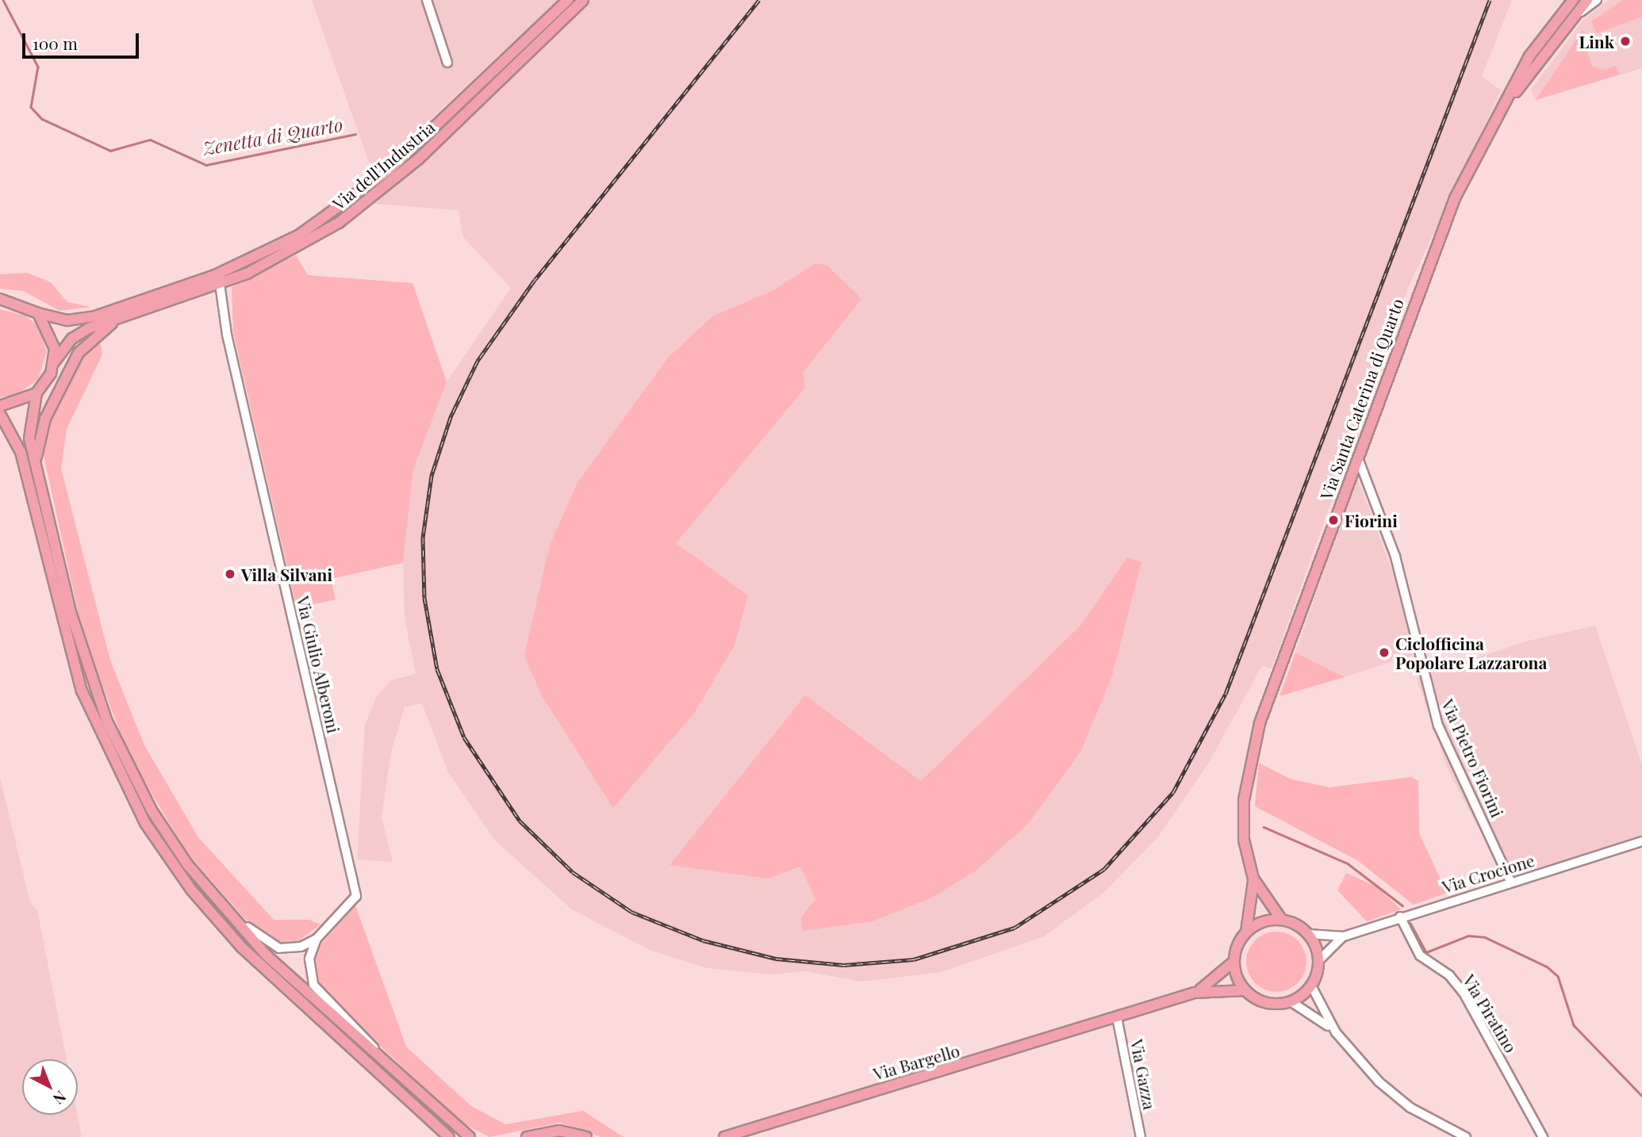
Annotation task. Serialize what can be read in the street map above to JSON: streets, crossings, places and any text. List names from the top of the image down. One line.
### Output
{"streets":{"main road":["Via dell'Industria","Via Santa Caterina di Quarto","Via Bargello"],"street":["Via Giulio Alberoni","Via Pietro Fiorini","Via Crocione","Via Piratino","Via Gazza"]},"crossings":[["Via dell'Industria","Via Giulio Alberoni"],["Via Santa Caterina di Quarto","Via Pietro Fiorini"],["Via Santa Caterina di Quarto","Via Crocione"],["Via Pietro Fiorini","Via Crocione"],["Via Crocione","Via Piratino"],["Via Bargello","Via Gazza"]],"water":["Zenetta di Quarto"],"places":["Link","Fiorini","Villa Silvani","Ciclofficina Popolare Lazzarona"],"scale_bar":"100 m","north":"bottom right"}
